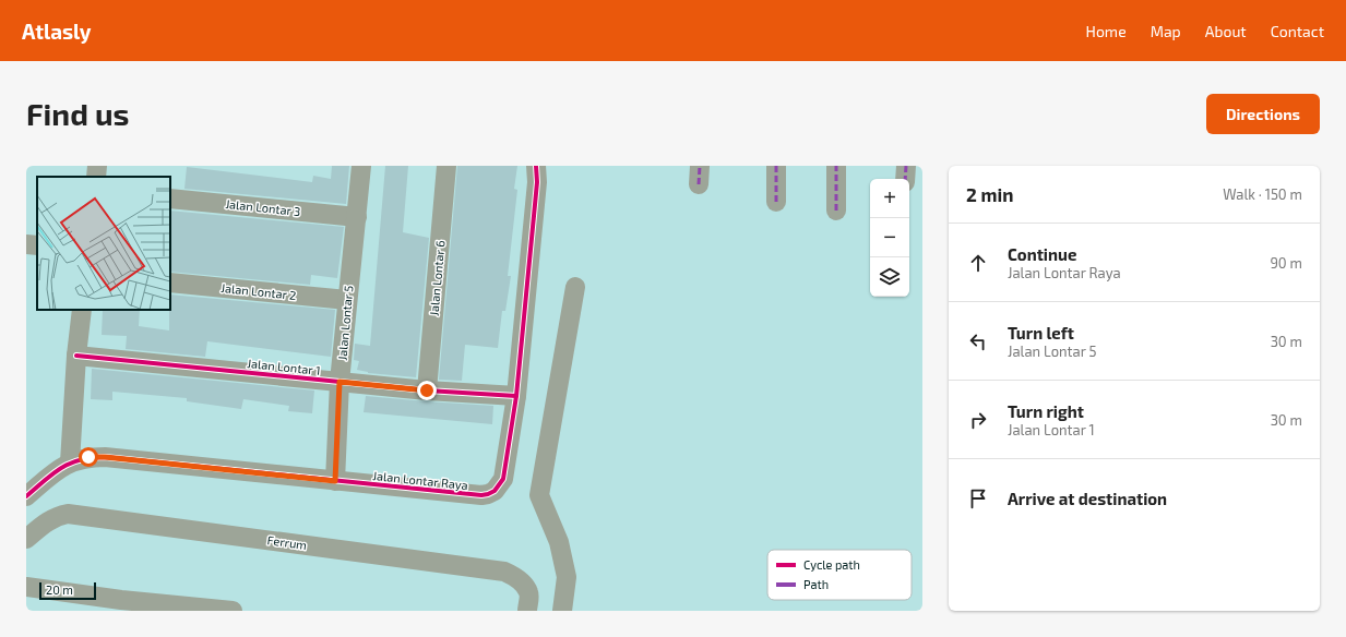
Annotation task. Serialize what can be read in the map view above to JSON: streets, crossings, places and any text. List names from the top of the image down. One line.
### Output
{"streets":{"street":["Jalan Lontar 3","Jalan Lontar 6","Jalan Lontar 2","Jalan Lontar 5","Jalan Lontar 1","Jalan Lontar Raya","Ferrum"]},"crossings":[["Jalan Lontar 3","Jalan Lontar 5"],["Jalan Lontar 6","Jalan Lontar 1"],["Jalan Lontar 2","Jalan Lontar 5"],["Jalan Lontar 5","Jalan Lontar 1"],["Jalan Lontar 5","Jalan Lontar Raya"],["Jalan Lontar 1","Jalan Lontar Raya"]],"legend":["Cycle path","Path"],"scale_bar":"20 m","page":{"header":"Atlasly","nav":["Home","Map","About","Contact"],"buttons":"Directions","title":"Find us","heading":["2 min","Walk · 150 m"],"map_buttons":["+","−"],"list":[["Continue","Jalan Lontar Raya","90 m"],["Turn left","Jalan Lontar 5","30 m"],["Turn right","Jalan Lontar 1","30 m"],"Arrive at destination"],"scale":"20 m"}}
